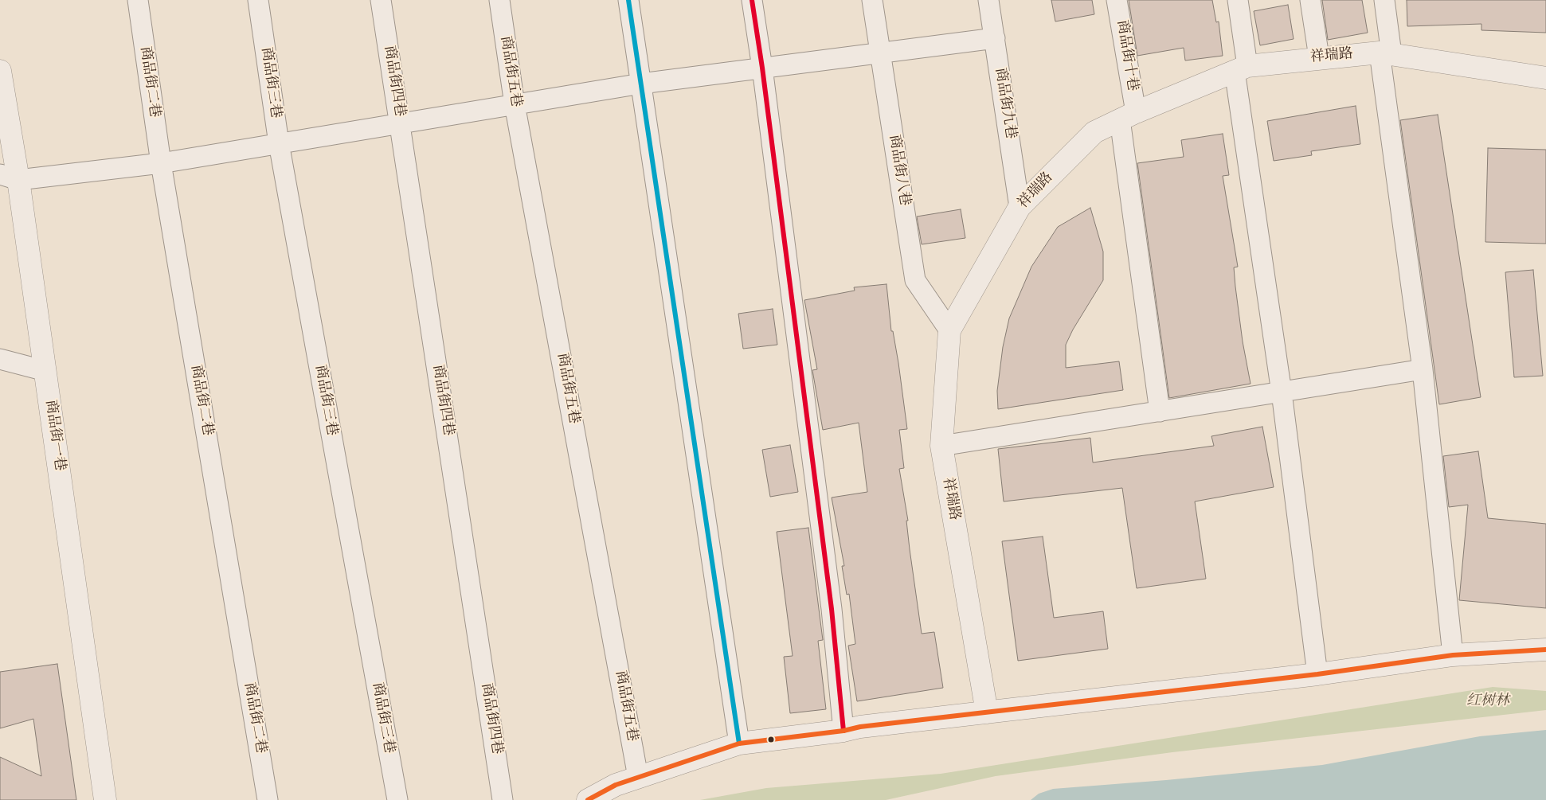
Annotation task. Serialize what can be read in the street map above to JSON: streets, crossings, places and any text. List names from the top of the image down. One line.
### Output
{"streets":{"street":["商品街十巷","祥瑞路","商品街五巷","商品街四巷","商品街二巷","商品街三巷","商品街九巷","商品街八巷","商品街一巷"]},"crossings":[["商品街十巷","祥瑞路"],["祥瑞路","商品街九巷"],["祥瑞路","商品街八巷"]],"parks":["红树林"]}
